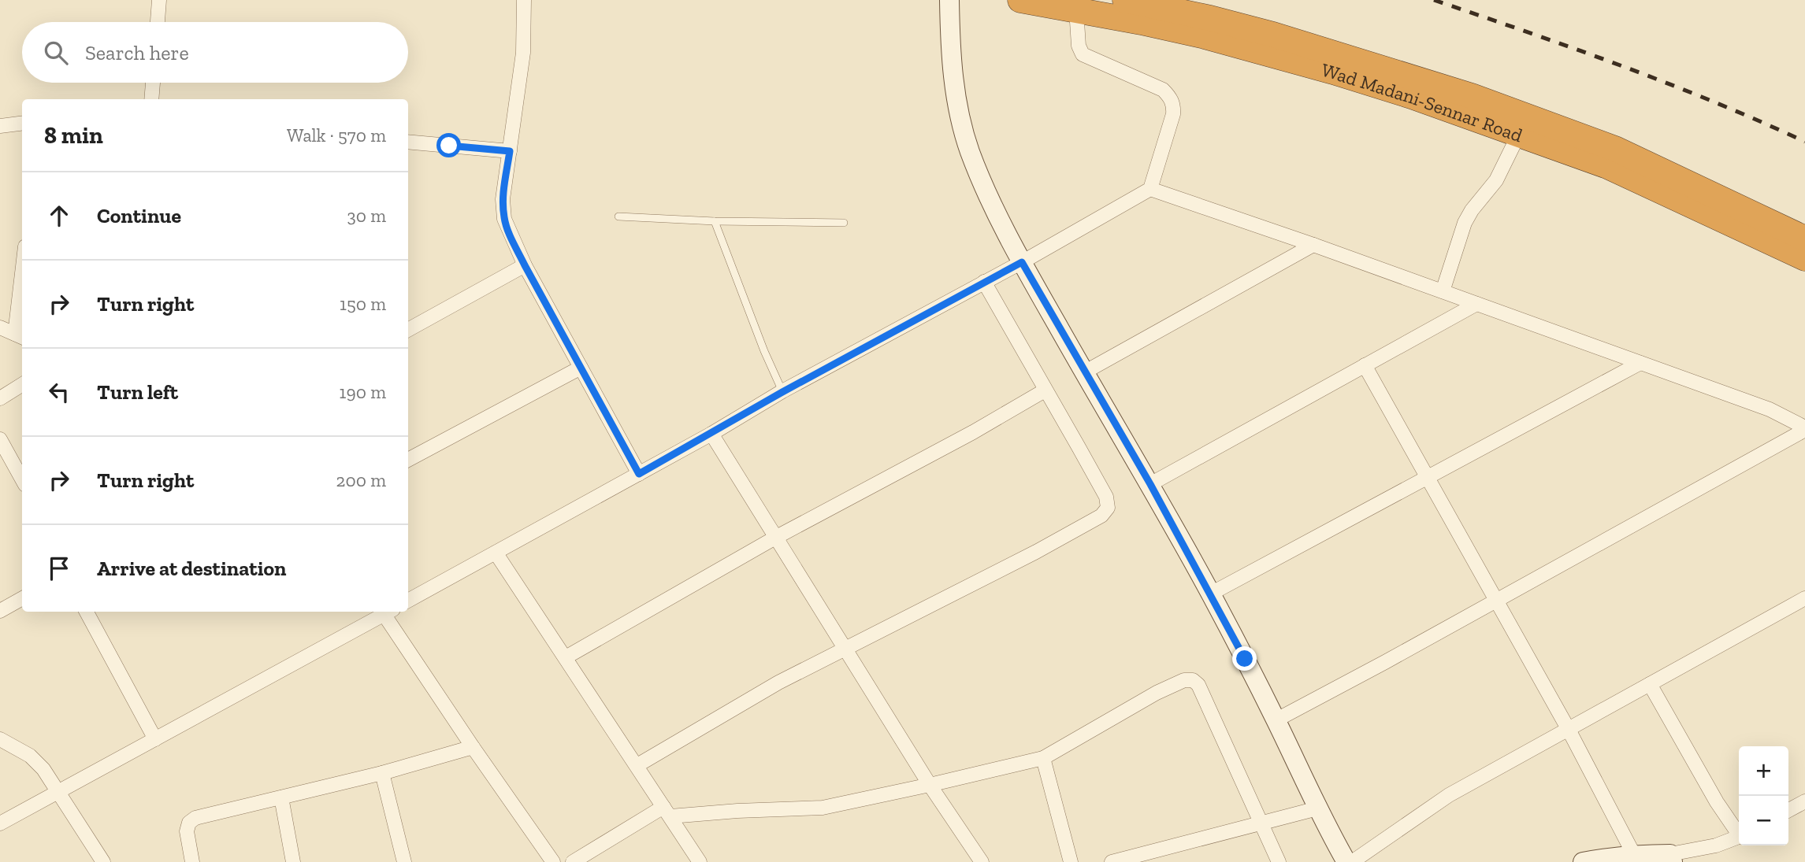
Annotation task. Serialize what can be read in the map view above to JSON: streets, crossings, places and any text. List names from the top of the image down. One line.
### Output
{"streets":{"highway":["Wad Madani-Sennar Road"]},"page":{"search":"Search here","heading":["8 min","Walk · 570 m"],"list":[["Continue","30 m"],["Turn right","150 m"],["Turn left","190 m"],["Turn right","200 m"],"Arrive at destination"],"map_buttons":["+","−"]}}
